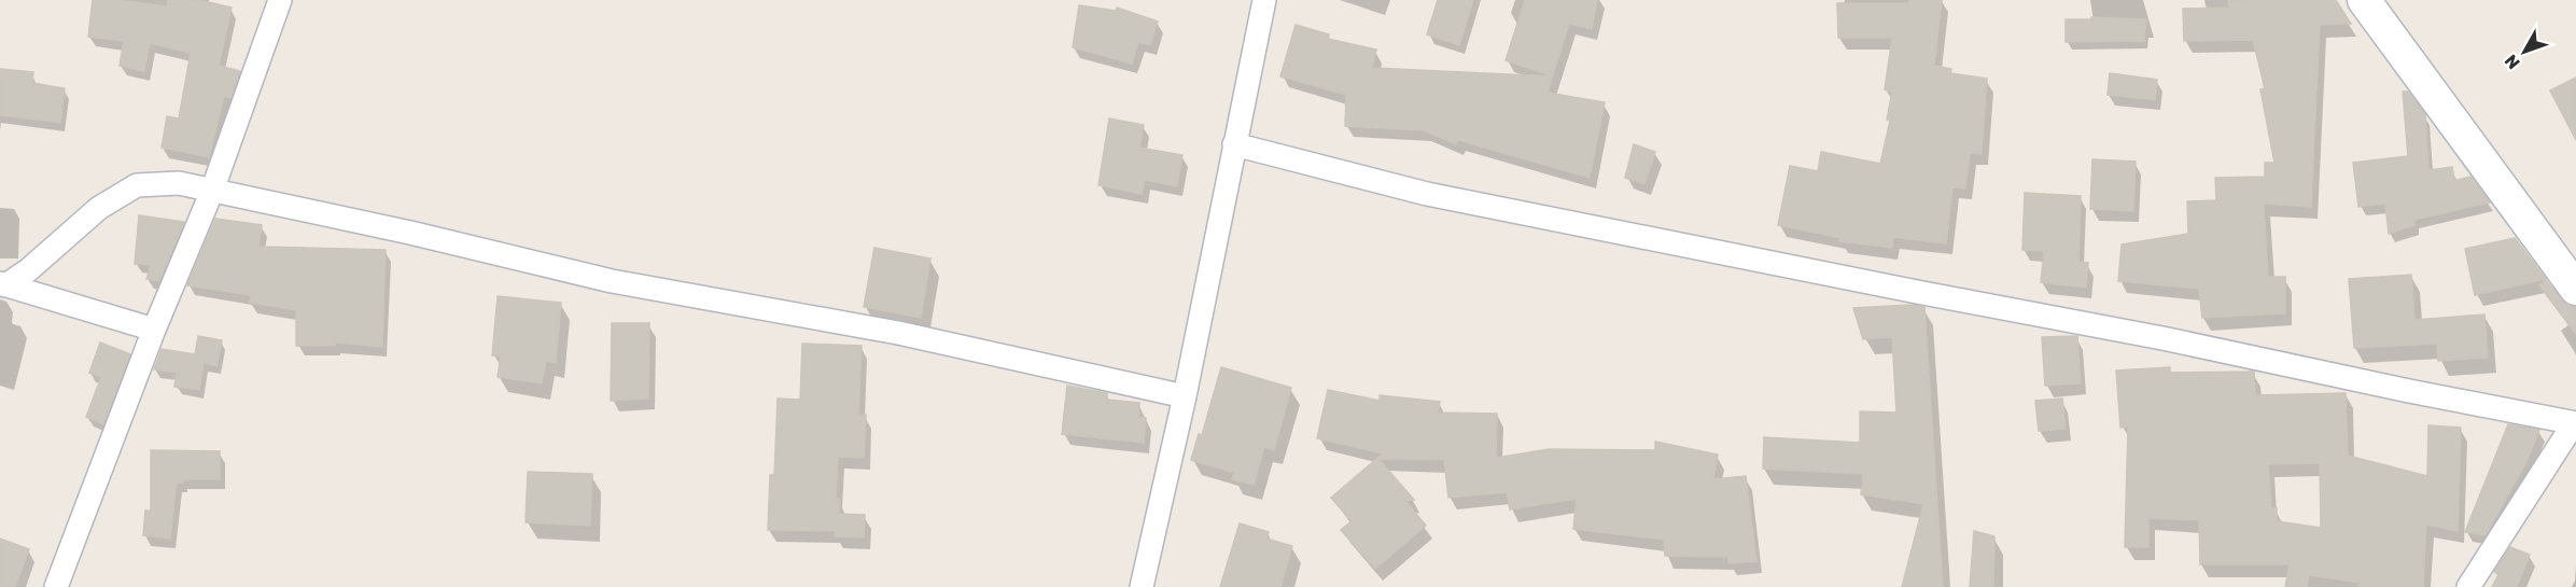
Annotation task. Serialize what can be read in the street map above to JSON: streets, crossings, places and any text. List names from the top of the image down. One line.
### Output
{"north":"bottom left"}
